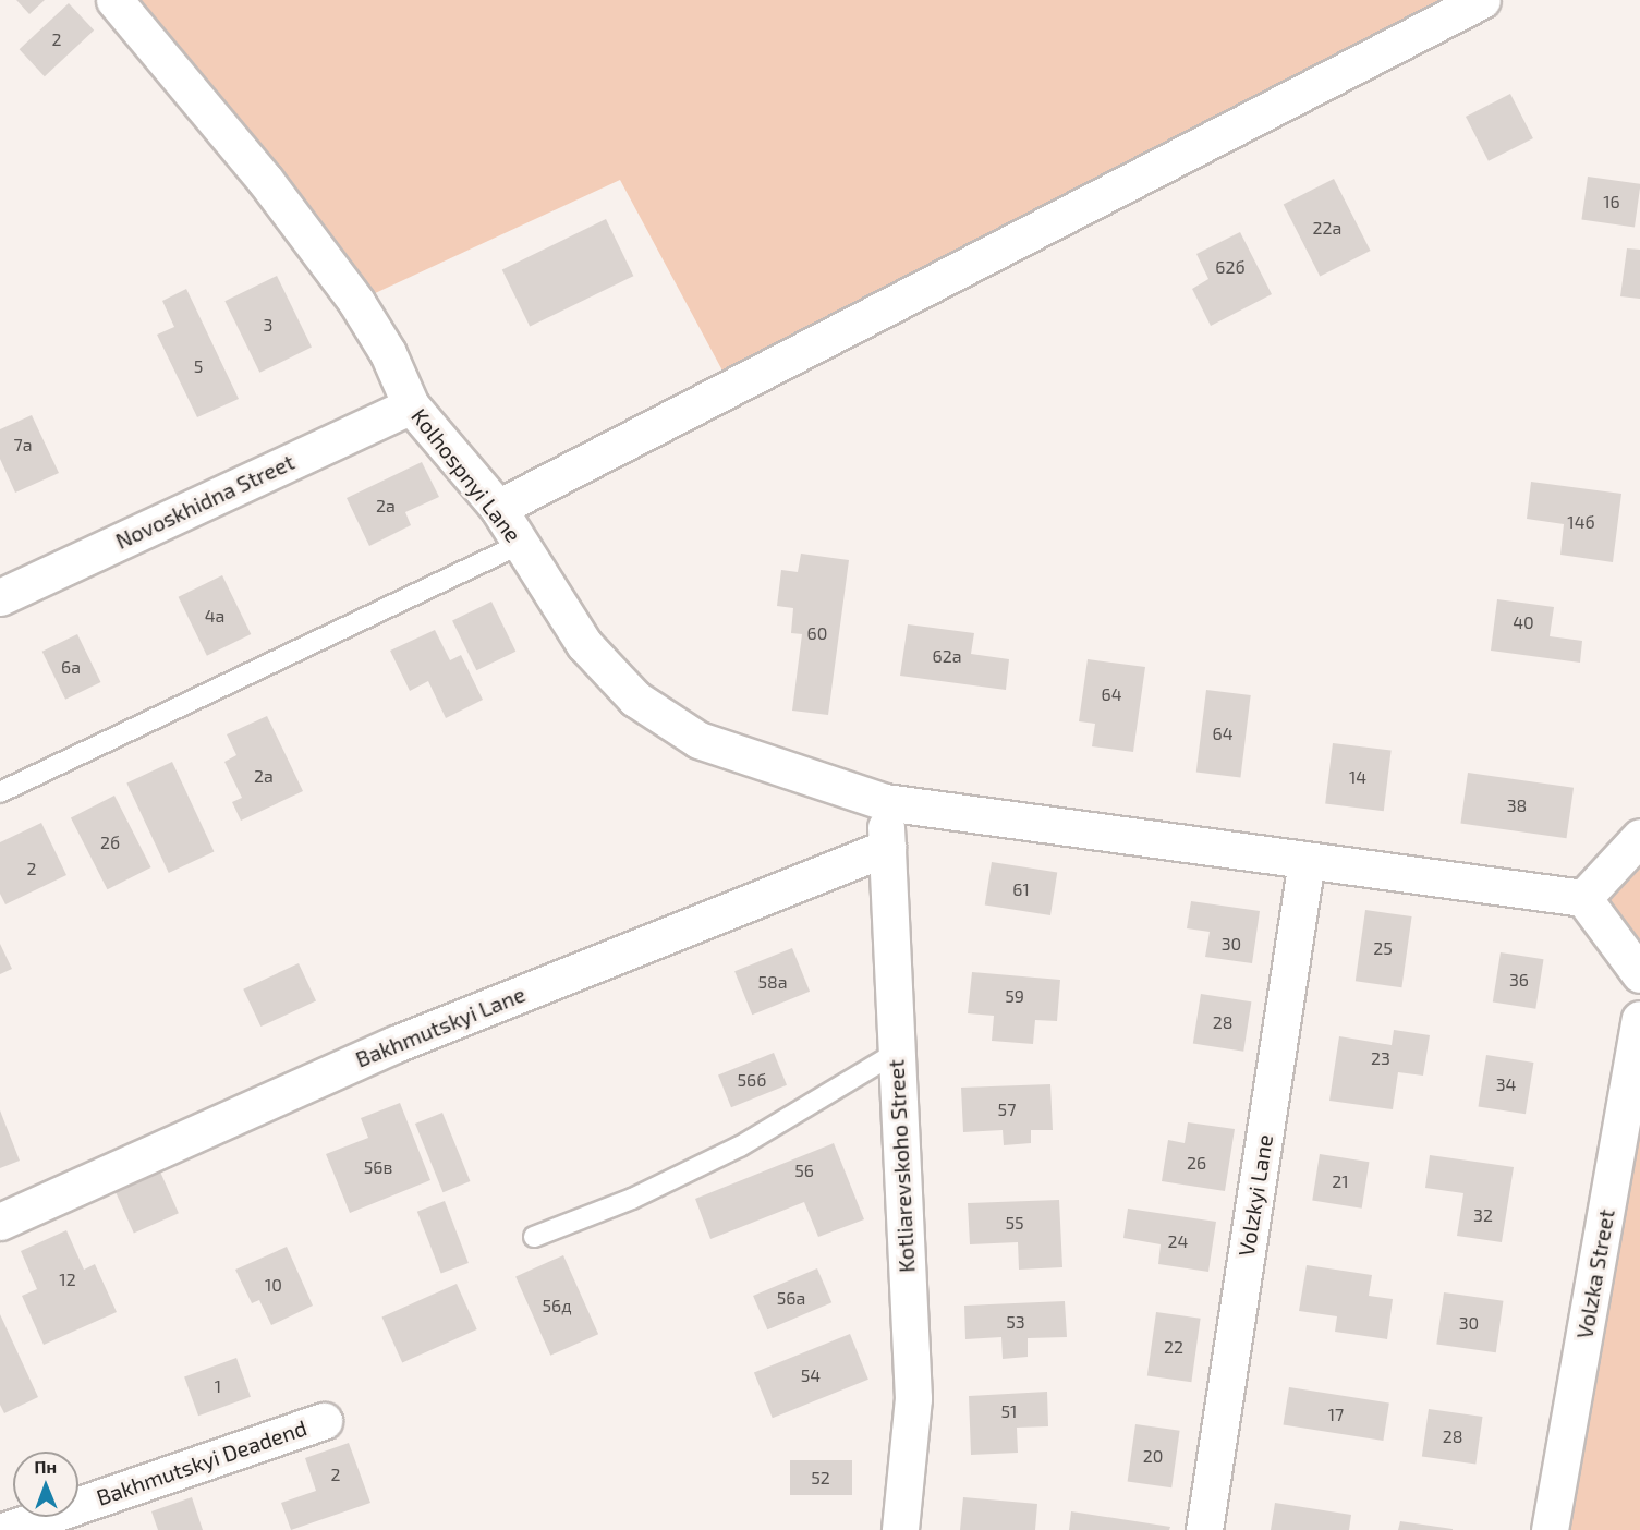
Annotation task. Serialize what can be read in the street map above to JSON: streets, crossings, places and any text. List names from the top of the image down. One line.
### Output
{"streets":{"street":["Kolhospnyi Lane","Novoskhidna Street","Bakhmutskyi Lane","Kotliarevskoho Street","Volzkyi Lane","Volzka Street","Bakhmutskyi Deadend"]},"crossings":[["Kolhospnyi Lane","Novoskhidna Street"],["Kolhospnyi Lane","Kotliarevskoho Street"],["Kolhospnyi Lane","Volzkyi Lane"],["Bakhmutskyi Lane","Kotliarevskoho Street"]],"house_numbers":["2","16","22а","62б","3","5","7а","2а","14б","4а","40","60","62а","6а","64","64","2а","14","38","2б","2","61","30","25","36","58а","59","28","23","56б","34","57","26","56в","56","21","32","55","24","12","10","56а","56д","53","30","22","54","1","51","17","28","20","2","52"],"north":"top"}
